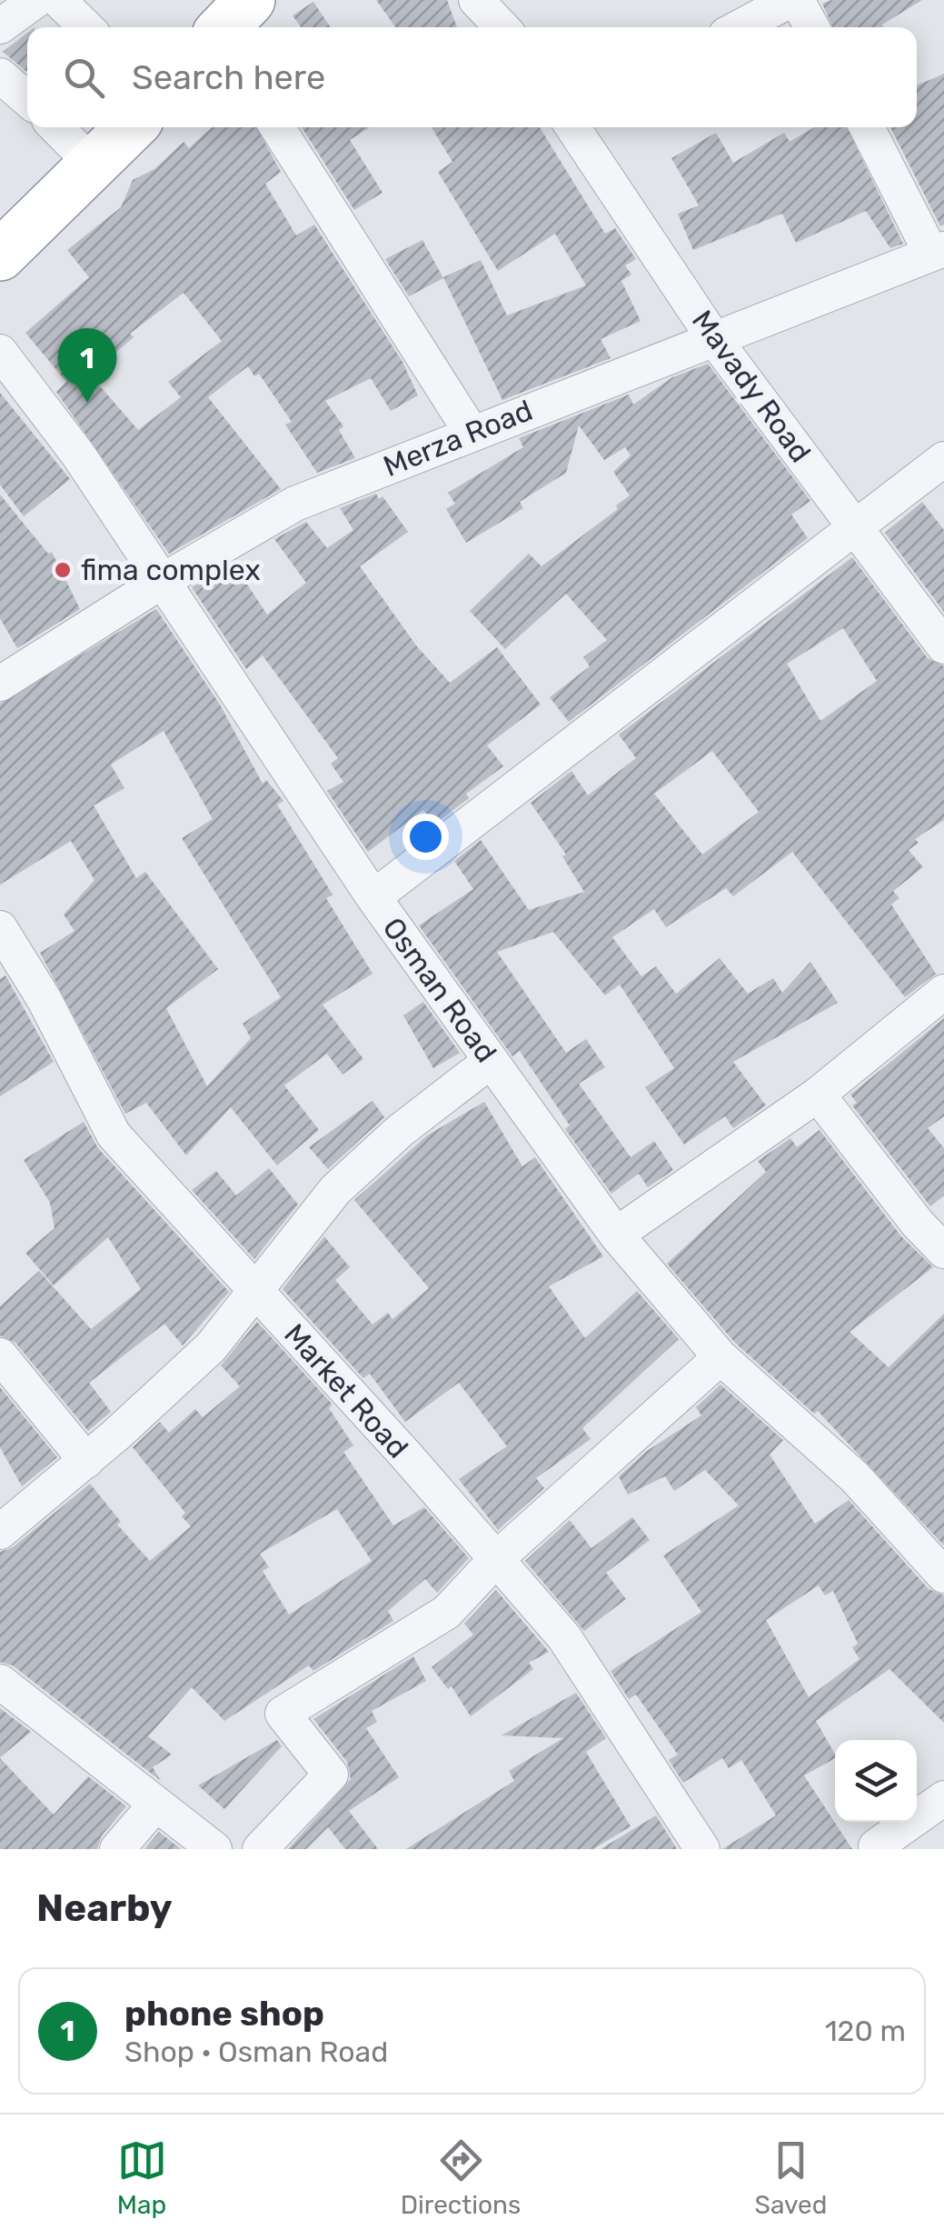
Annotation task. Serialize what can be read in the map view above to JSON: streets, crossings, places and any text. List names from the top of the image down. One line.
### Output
{"streets":{"street":["Mavady Road","Merza Road","Osman Road","Market Road"]},"crossings":[["Mavady Road","Merza Road"],["Merza Road","Osman Road"]],"places":["fima complex"],"page":{"search":"Search here","pins":"1","heading":"Nearby","list":[{"mark":"1","name":"phone shop","note":"Shop · Osman Road","value":"120 m"}],"nav":["Map","Directions","Saved"]}}
